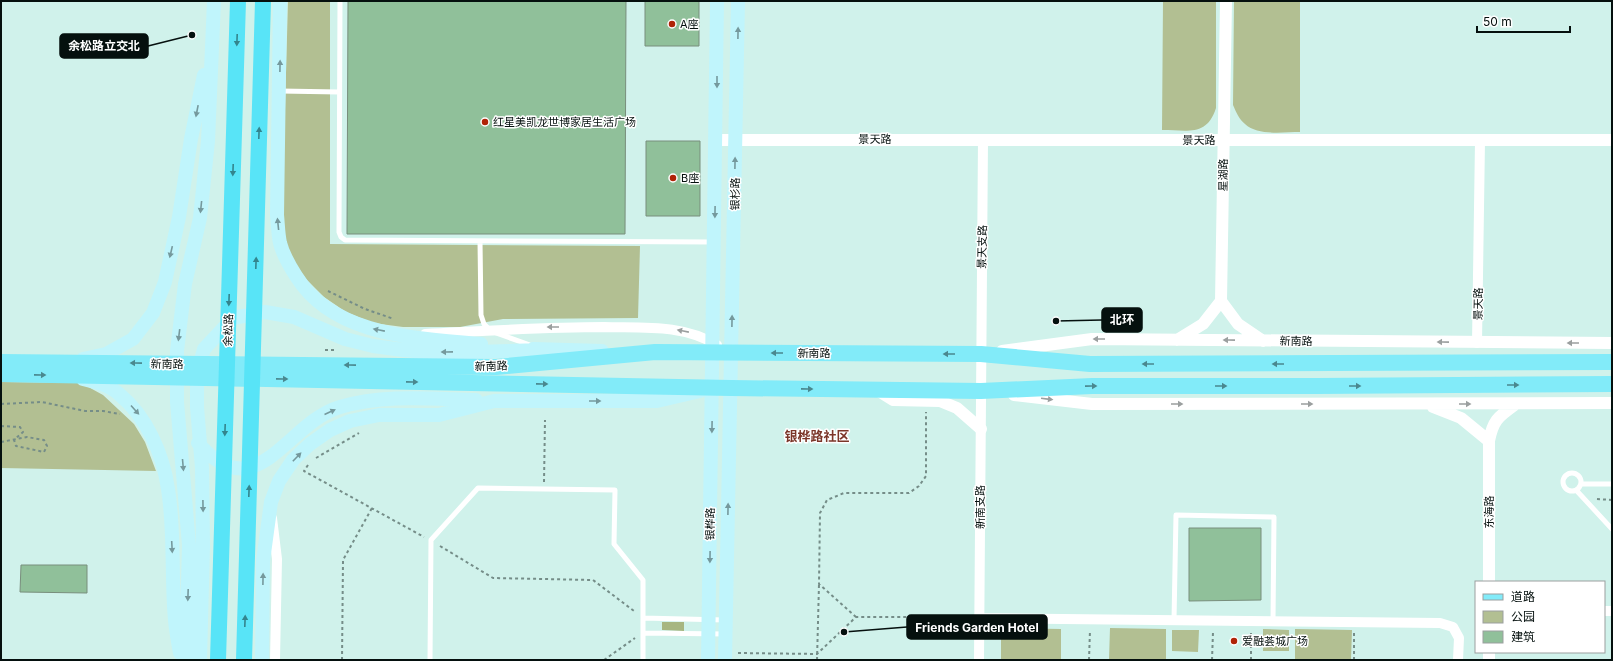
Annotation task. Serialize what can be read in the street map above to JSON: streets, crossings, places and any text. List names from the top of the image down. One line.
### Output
{"streets":{"highway":["余松路"],"main road":["银杉路","新南路","银桦路"],"street":["景天路","星湖路","景天支路","新南支路","东海路"]},"crossings":[["景天路","星湖路"],["景天路","银杉路"],["景天路","景天支路"],["景天路","新南路"],["银杉路","新南路"],["银杉路","银桦路"],["景天支路","新南路"],["景天支路","新南支路"],["新南路","新南支路"],["新南路","东海路"],["新南路","银桦路"]],"districts":["银桦路社区"],"places":["A座","余松路立交北","红星美凯龙世博家居生活广场","B座","北环","Friends Garden Hotel","爱融荟城广场"],"legend":["道路","公园","建筑"],"scale_bar":"50 m"}
